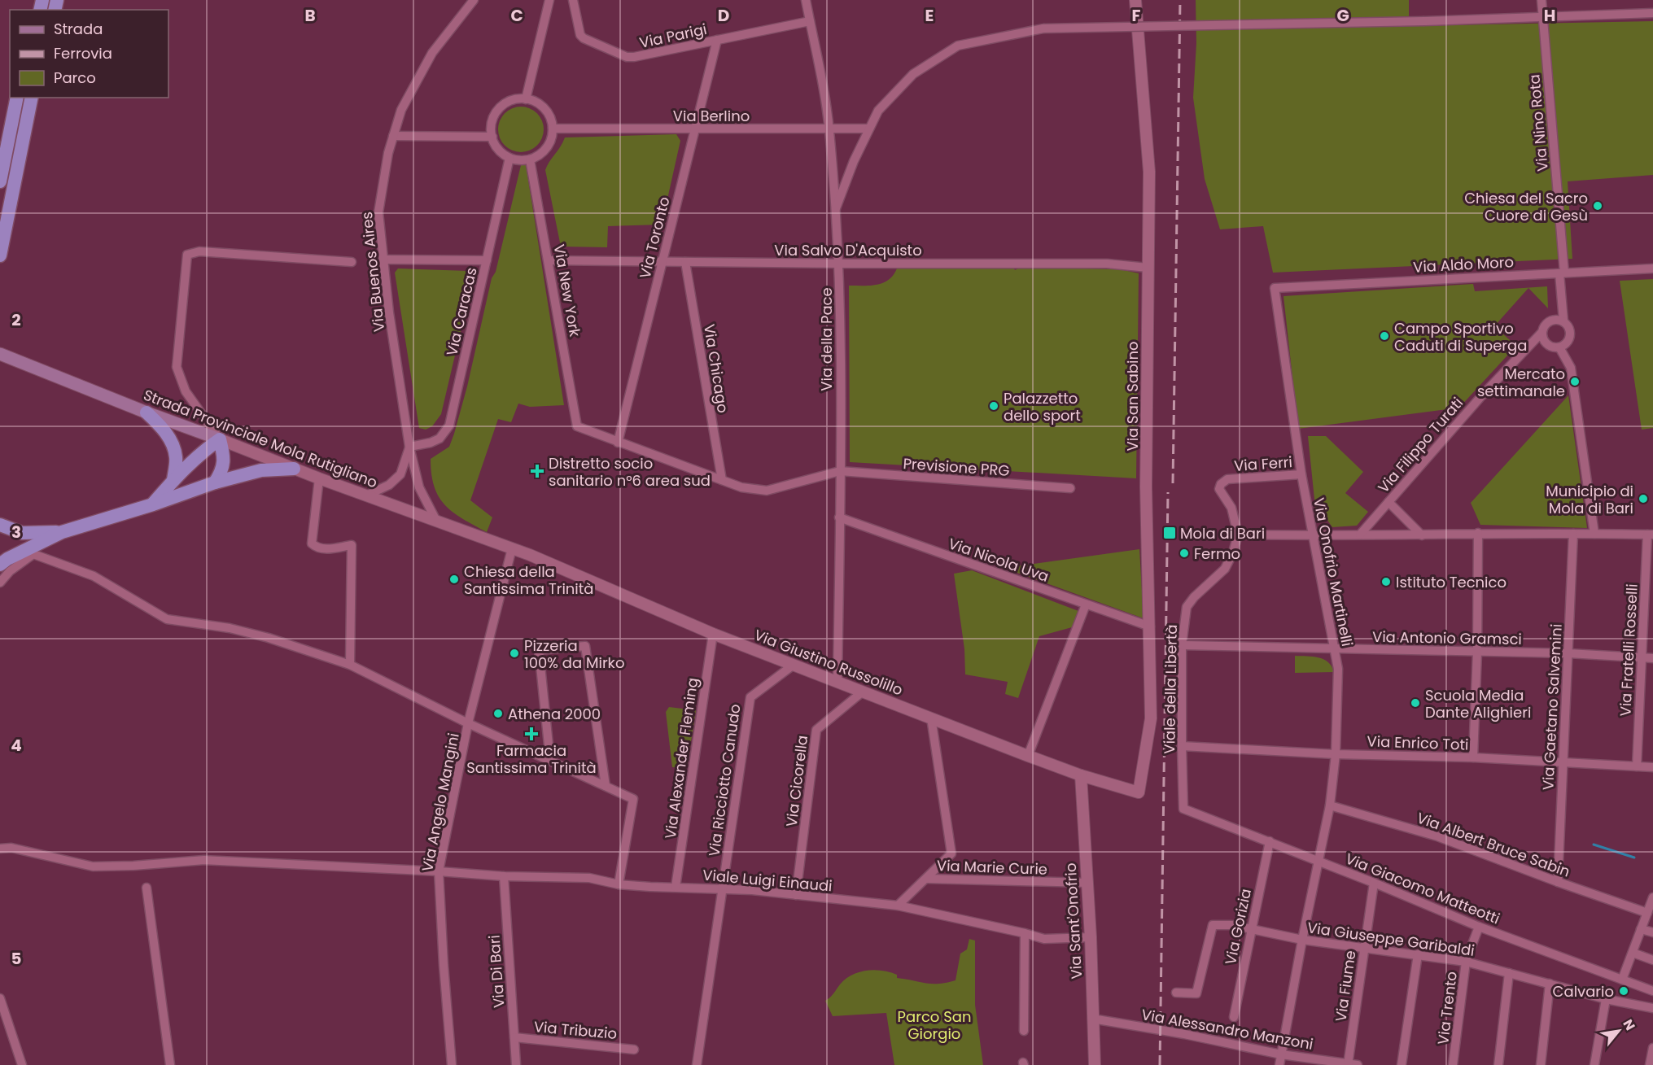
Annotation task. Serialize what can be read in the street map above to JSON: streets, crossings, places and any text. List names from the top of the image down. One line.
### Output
{"streets":{"main road":["Strada Provinciale Mola Rutigliano"],"street":["Via Parigi","Via Berlino","Via Nino Rota","Via Toronto","Via Salvo D'Acquisto","Via Aldo Moro","Via Buenos Aires","Via New York","Via Caracas","Via della Pace","Via Chicago","Via San Sabino","Via Filippo Turati","Via Ferri","Previsione PRG","Via Nicola Uva","Via Onofrio Martinelli","Via Antonio Gramsci","Via Fratelli Rosselli","Via Giustino Russolillo","Viale della Libertà","Via Gaetano Salvemini","Via Enrico Toti","Via Alexander Fleming","Via Ricciotto Canudo","Via Cicorella","Via Angelo Mangini","Via Albert Bruce Sabin","Via Marie Curie","Viale Luigi Einaudi","Via Giacomo Matteotti","Via Sant'Onofrio","Via Gorizia","Via Giuseppe Garibaldi","Via Di Bari","Via Fiume","Via Trento","Via Alessandro Manzoni","Via Tribuzio"]},"crossings":[["Via Parigi","Via Toronto"],["Via Parigi","Via della Pace"],["Via Berlino","Via Toronto"],["Via Berlino","Via New York"],["Via Berlino","Via Caracas"],["Via Berlino","Via della Pace"],["Via Nino Rota","Via Aldo Moro"],["Via Nino Rota","Via Filippo Turati"],["Via Toronto","Via Salvo D'Acquisto"],["Via Toronto","Previsione PRG"],["Via Salvo D'Acquisto","Via New York"],["Via Salvo D'Acquisto","Via della Pace"],["Via Salvo D'Acquisto","Via Chicago"],["Via Salvo D'Acquisto","Via San Sabino"],["Via Aldo Moro","Via Onofrio Martinelli"],["Via Buenos Aires","Via Caracas"],["Via Buenos Aires","Strada Provinciale Mola Rutigliano"],["Via New York","Via Caracas"],["Via New York","Previsione PRG"],["Via della Pace","Previsione PRG"],["Via della Pace","Via Nicola Uva"],["Via della Pace","Via Giustino Russolillo"],["Via Chicago","Previsione PRG"],["Via San Sabino","Via Nicola Uva"],["Via San Sabino","Via Giustino Russolillo"],["Strada Provinciale Mola Rutigliano","Via Giustino Russolillo"],["Strada Provinciale Mola Rutigliano","Via Angelo Mangini"],["Via Ferri","Via Onofrio Martinelli"],["Via Ferri","Viale della Libertà"],["Via Onofrio Martinelli","Via Antonio Gramsci"],["Via Onofrio Martinelli","Via Enrico Toti"],["Via Onofrio Martinelli","Via Albert Bruce Sabin"],["Via Onofrio Martinelli","Via Giacomo Matteotti"],["Via Onofrio Martinelli","Via Giuseppe Garibaldi"],["Via Onofrio Martinelli","Via Alessandro Manzoni"],["Via Antonio Gramsci","Via Fratelli Rosselli"],["Via Antonio Gramsci","Viale della Libertà"],["Via Antonio Gramsci","Via Gaetano Salvemini"],["Via Fratelli Rosselli","Via Enrico Toti"],["Via Giustino Russolillo","Via Alexander Fleming"],["Via Giustino Russolillo","Via Ricciotto Canudo"],["Via Giustino Russolillo","Via Cicorella"],["Via Giustino Russolillo","Via Angelo Mangini"],["Via Giustino Russolillo","Via Sant'Onofrio"],["Viale della Libertà","Via Enrico Toti"],["Viale della Libertà","Via Giacomo Matteotti"],["Via Gaetano Salvemini","Via Enrico Toti"],["Via Gaetano Salvemini","Via Albert Bruce Sabin"],["Via Alexander Fleming","Viale Luigi Einaudi"],["Via Ricciotto Canudo","Viale Luigi Einaudi"],["Via Cicorella","Viale Luigi Einaudi"],["Via Angelo Mangini","Viale Luigi Einaudi"],["Via Marie Curie","Via Sant'Onofrio"],["Viale Luigi Einaudi","Via Sant'Onofrio"],["Viale Luigi Einaudi","Via Di Bari"],["Via Giacomo Matteotti","Via Gorizia"],["Via Giacomo Matteotti","Via Fiume"],["Via Giacomo Matteotti","Via Trento"],["Via Sant'Onofrio","Via Alessandro Manzoni"],["Via Gorizia","Via Giuseppe Garibaldi"],["Via Giuseppe Garibaldi","Via Fiume"],["Via Giuseppe Garibaldi","Via Trento"],["Via Di Bari","Via Tribuzio"],["Via Fiume","Via Alessandro Manzoni"]],"parks":["Parco San Giorgio"],"places":{"other":["Chiesa del Sacro Cuore di Gesù","Campo Sportivo Caduti di Superga","Mercato settimanale","Palazzetto dello sport","Municipio di Mola di Bari","Fermo","Chiesa della Santissima Trinità","Istituto Tecnico","Pizzeria 100% da Mirko","Scuola Media Dante Alighieri","Athena 2000","Calvario"],"health":["Distretto socio sanitario n°6 area sud","Farmacia Santissima Trinità"],"transit":["Mola di Bari"]},"legend":["Strada","Ferrovia","Parco"],"north":"top right","grid":{"columns":["B","C","D","E","F","G","H"],"rows":["2","3","4","5"]}}
